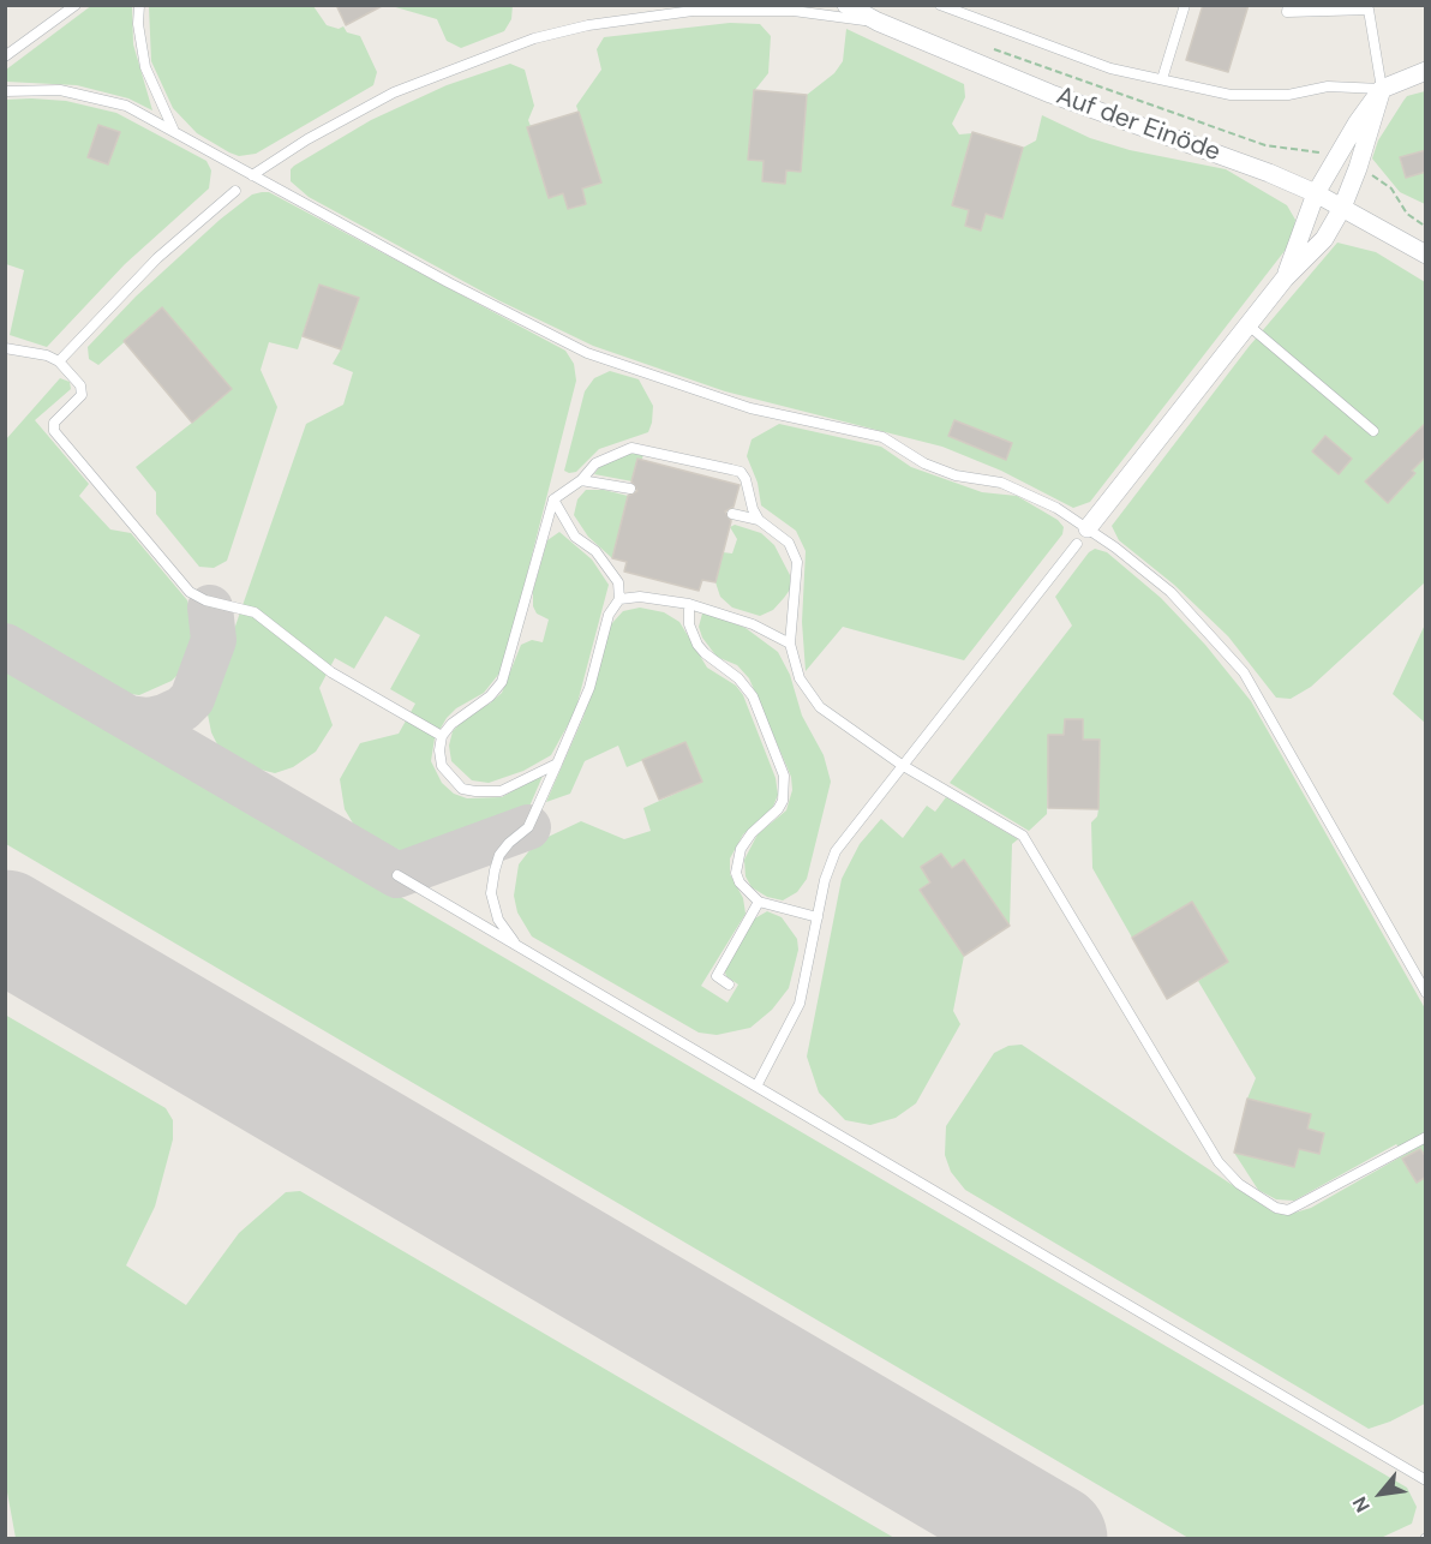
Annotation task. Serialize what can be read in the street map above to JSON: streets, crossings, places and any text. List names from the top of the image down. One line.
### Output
{"streets":{"street":["Auf der Einöde"]},"north":"bottom left"}
